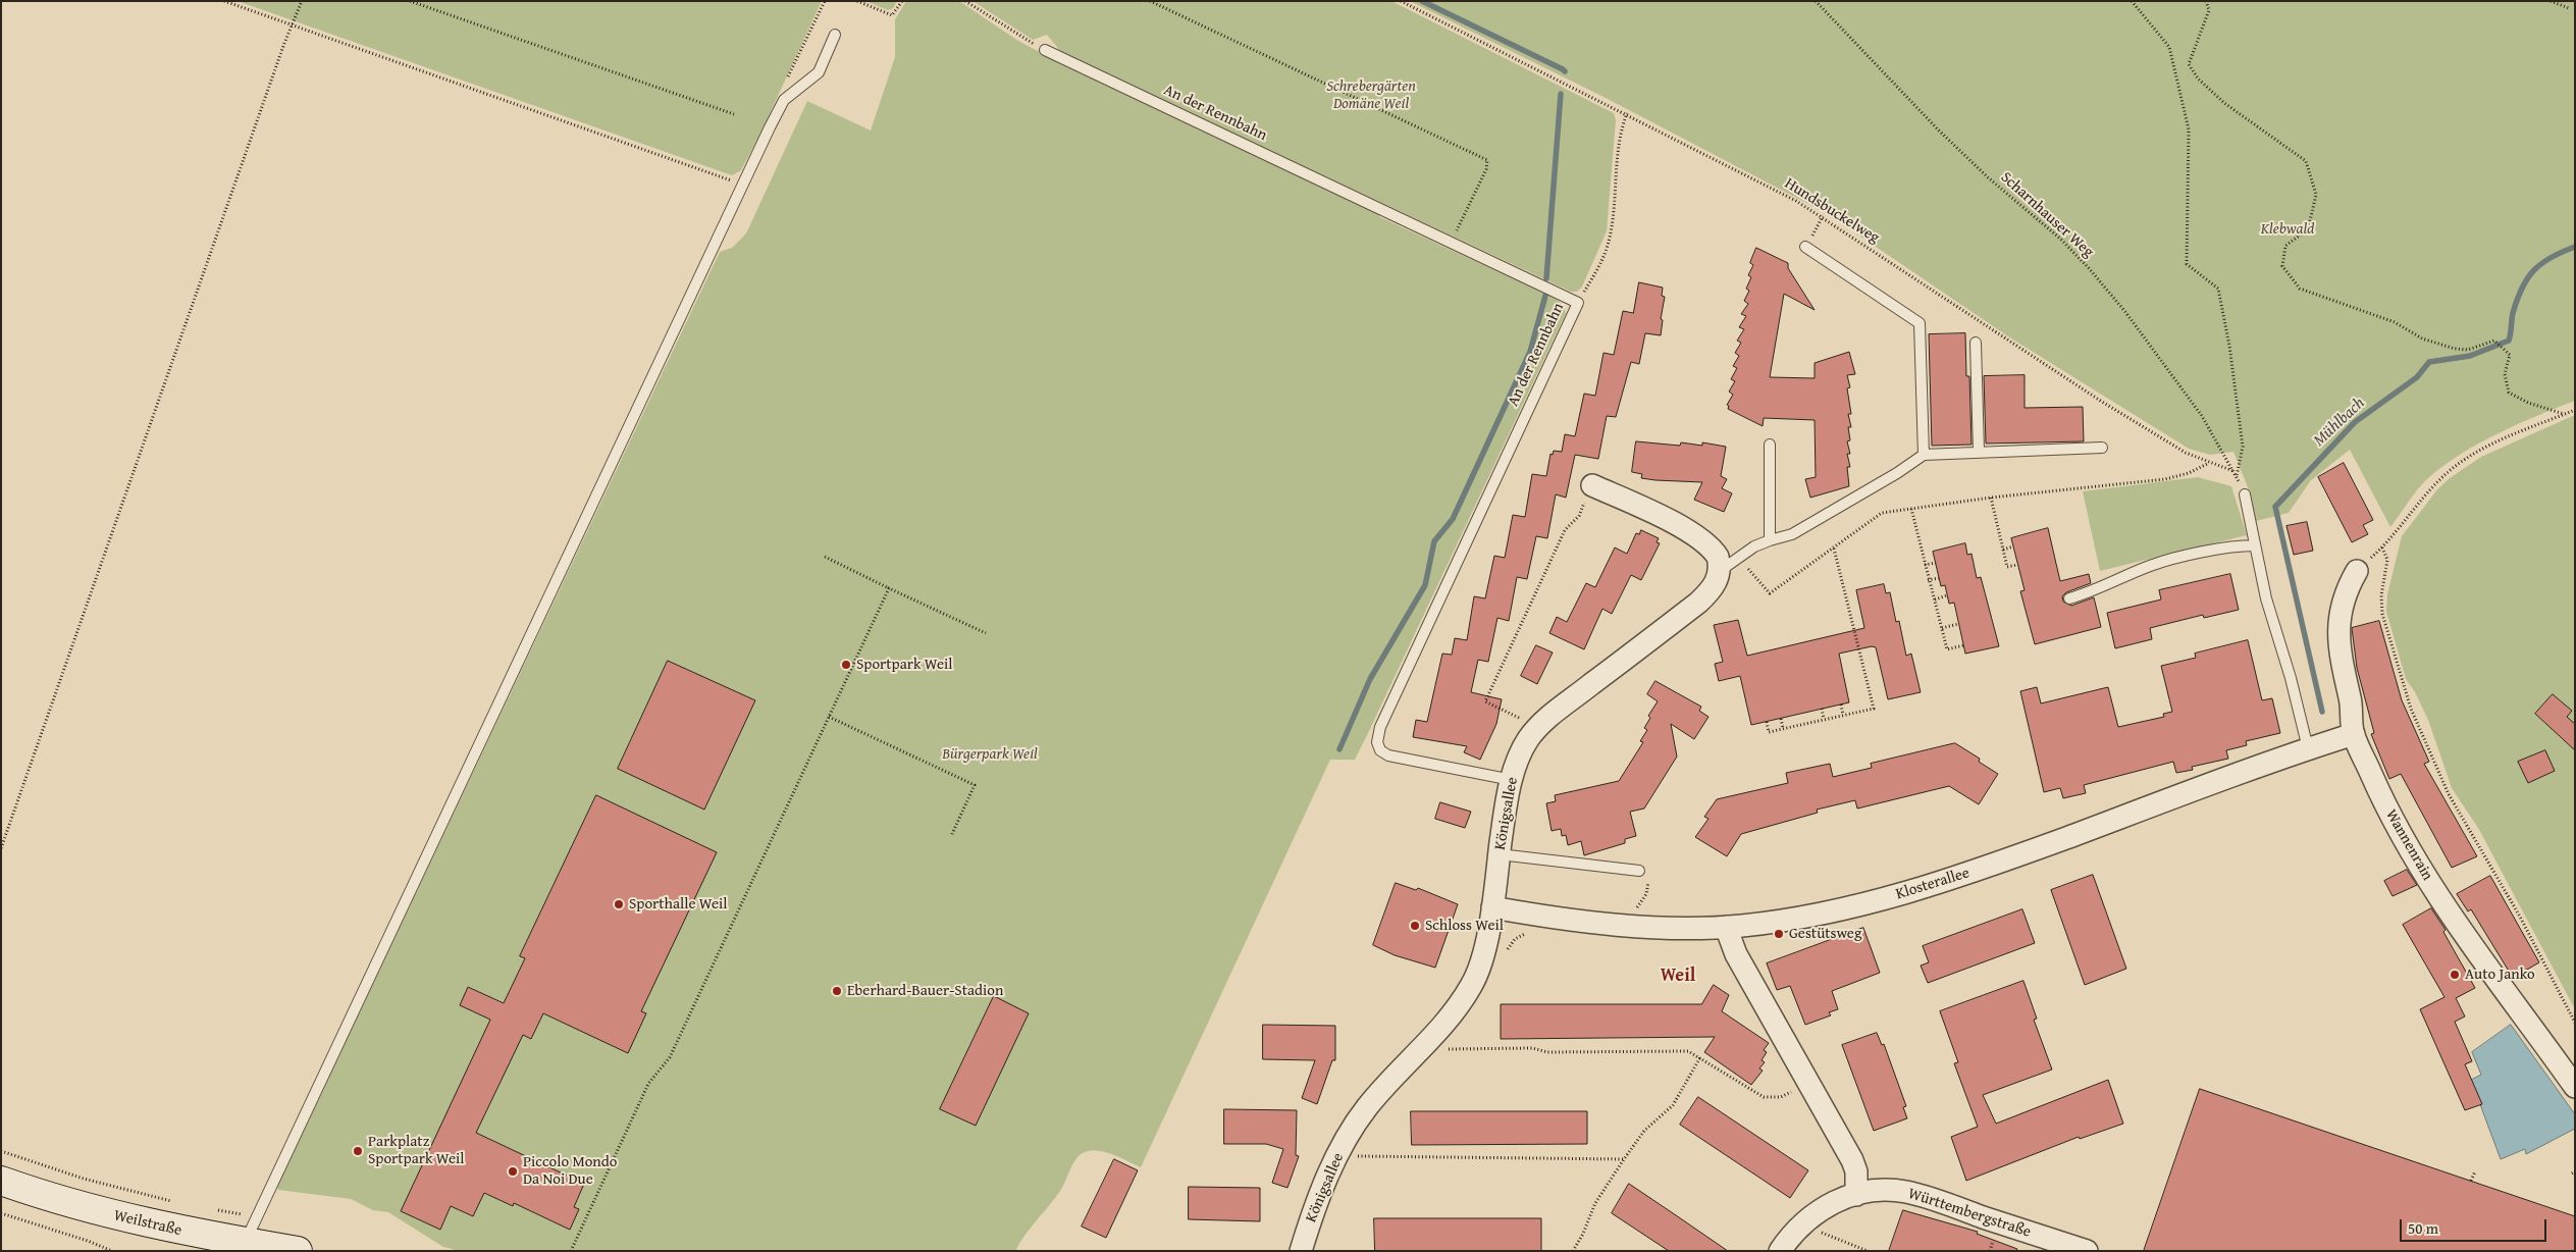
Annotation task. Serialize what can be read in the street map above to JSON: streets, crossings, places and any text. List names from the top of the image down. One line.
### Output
{"streets":{"main road":["Weilstraße"],"street":["Königsallee","Wannenrain","Klosterallee","Württembergstraße"],"lane":["An der Rennbahn"],"path":["Hundsbuckelweg","Scharnhauser Weg"]},"crossings":[["An der Rennbahn","Königsallee"],["Hundsbuckelweg","Scharnhauser Weg"],["Königsallee","Klosterallee"],["Wannenrain","Klosterallee"]],"districts":["Weil"],"water":["Mühlbach"],"parks":["Schrebergärten Domäne Weil","Klebwald","Bürgerpark Weil"],"places":["Sportpark Weil","Sporthalle Weil","Schloss Weil","Gestütsweg","Auto Janko","Eberhard-Bauer-Stadion","Parkplatz Sportpark Weil","Piccolo Mondo Da Noi Due"],"scale_bar":"50 m"}
